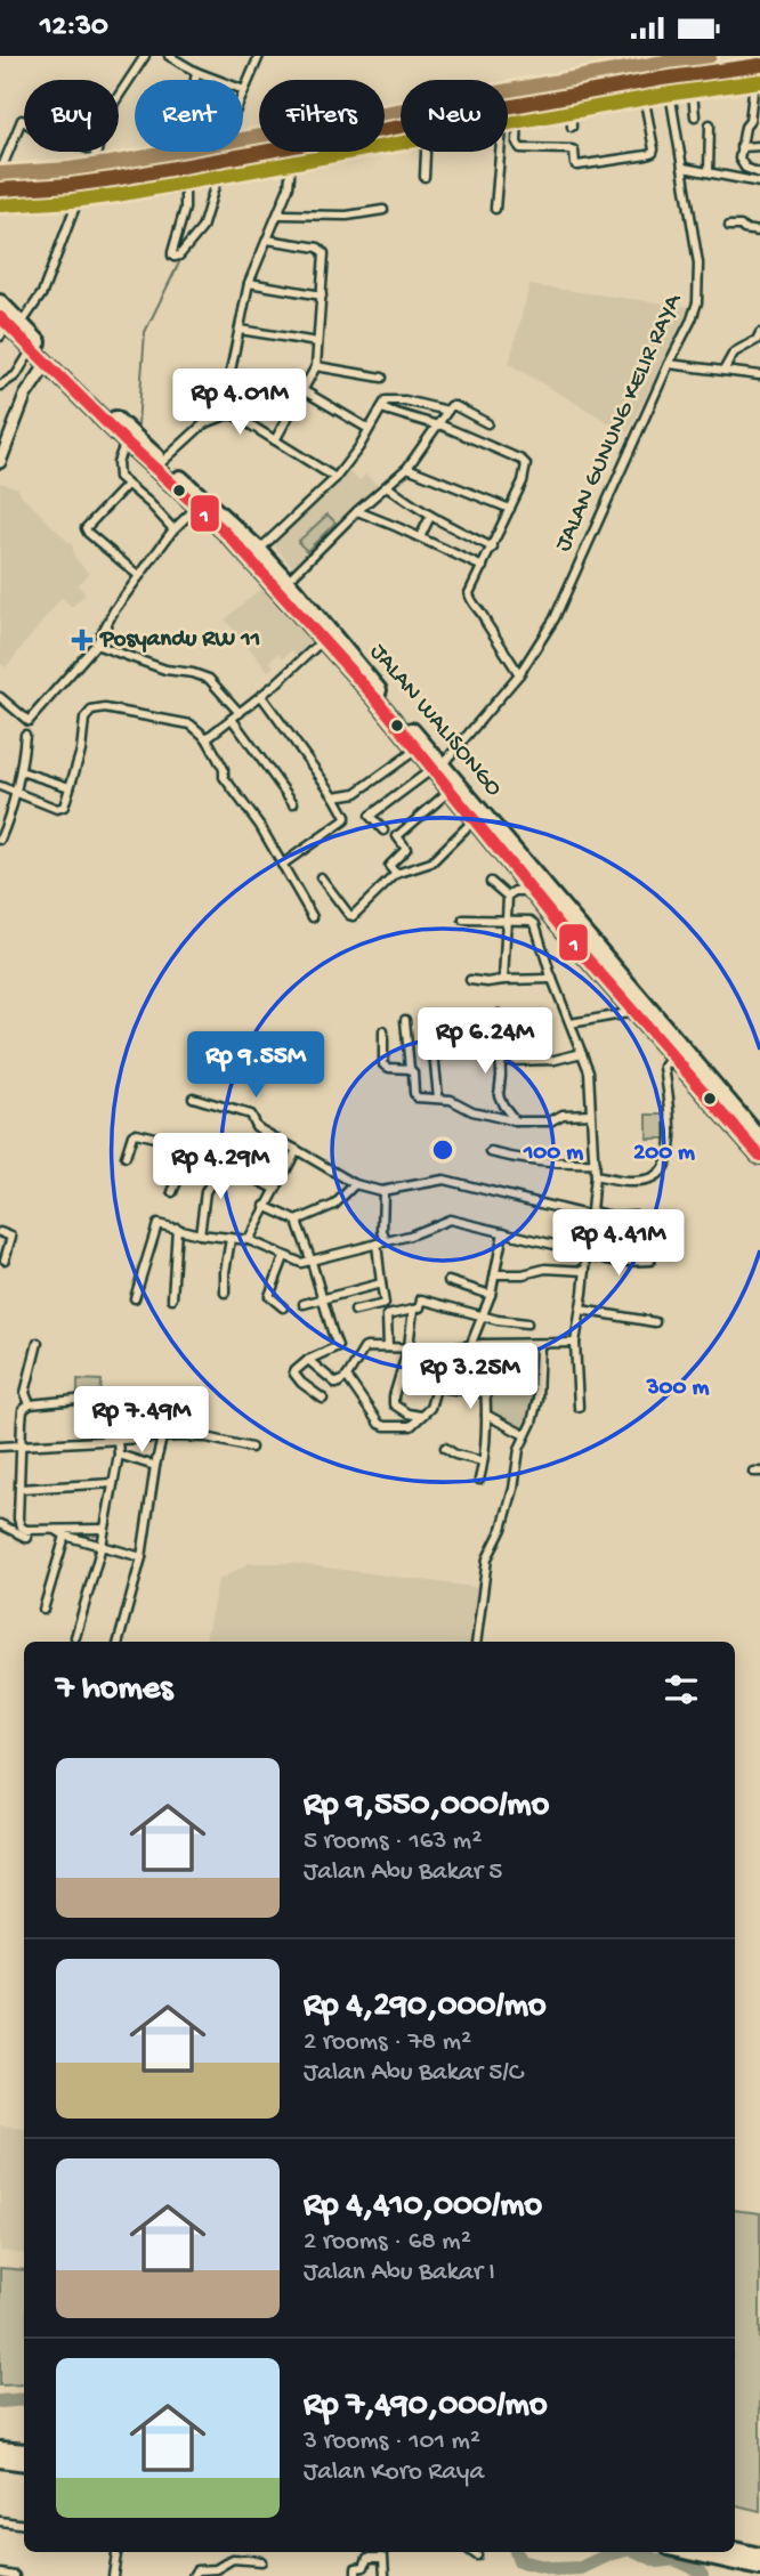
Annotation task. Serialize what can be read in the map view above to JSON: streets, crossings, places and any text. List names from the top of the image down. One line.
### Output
{"streets":{"highway":["JALAN WALISONGO"],"street":["JALAN GUNUNG KELIR RAYA"]},"crossings":[["JALAN GUNUNG KELIR RAYA","JALAN WALISONGO"]],"places":{"health":["Posyandu RW 11"]},"lines":["transit line 1"],"page":{"status":"12:30","chip":["Buy","Rent","Filters","New"],"price":["Rp 4.01M","Rp 6.24M","Rp 9.55M","Rp 4.29M","Rp 4.41M","Rp 3.25M","Rp 7.49M"],"heading":"7 homes","list":[{"name":"Rp 9,550,000/mo","note":"5 rooms · 163 m² · Jalan Abu Bakar 5"},{"name":"Rp 4,290,000/mo","note":"2 rooms · 78 m² · Jalan Abu Bakar 5/C"},{"name":"Rp 4,410,000/mo","note":"2 rooms · 68 m² · Jalan Abu Bakar I"},{"name":"Rp 7,490,000/mo","note":"3 rooms · 101 m² · Jalan Koro Raya"}]},"rings":["100 m","200 m","300 m"]}
